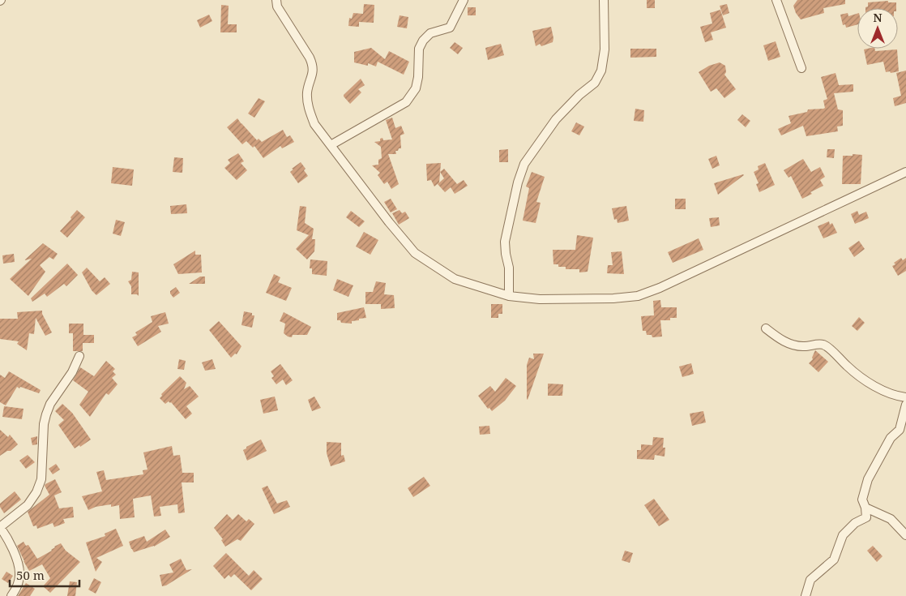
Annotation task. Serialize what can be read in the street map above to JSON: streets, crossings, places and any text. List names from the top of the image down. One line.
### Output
{"scale_bar":"50 m","north":"top"}
